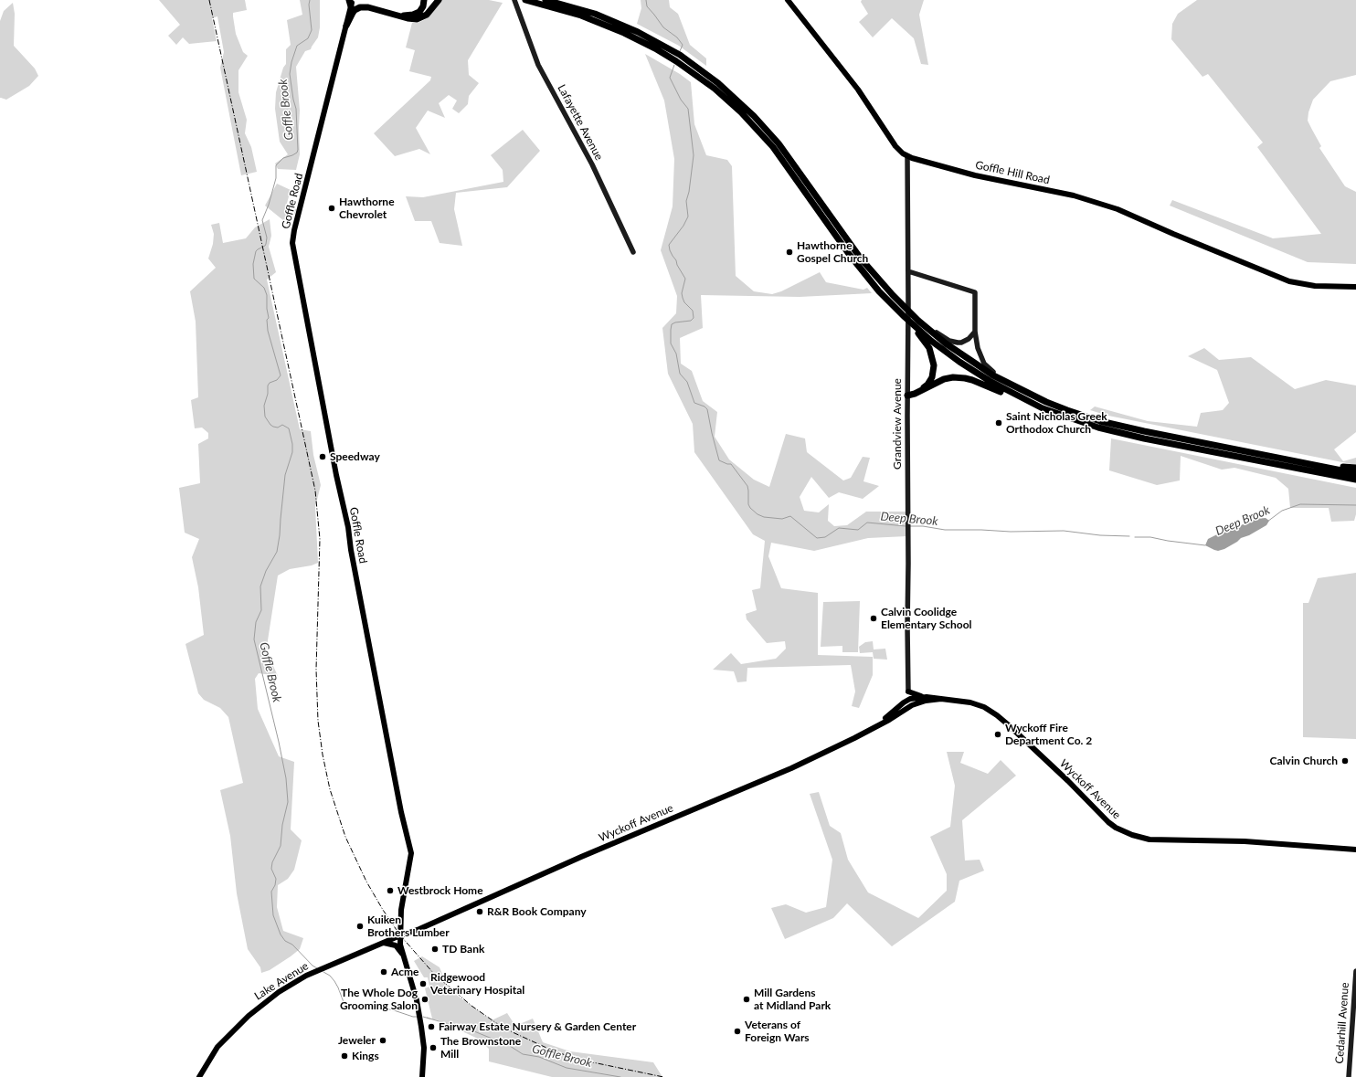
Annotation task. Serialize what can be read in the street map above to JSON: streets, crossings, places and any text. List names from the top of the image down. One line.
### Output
{"streets":{"main road":["Goffle Hill Road","Goffle Road","Wyckoff Avenue","Lake Avenue"],"street":["Lafayette Avenue","Grandview Avenue","Cedarhill Avenue"]},"crossings":[["Goffle Hill Road","Grandview Avenue"],["Goffle Road","Wyckoff Avenue"],["Goffle Road","Lake Avenue"],["Wyckoff Avenue","Lake Avenue"]],"water":["Goffle Brook","Deep Brook"],"places":["Hawthorne Chevrolet","Hawthorne Gospel Church","Saint Nicholas Greek Orthodox Church","Speedway","Calvin Coolidge Elementary School","Wyckoff Fire Department Co. 2","Calvin Church","Westbrock Home","R&R Book Company","Kuiken Brothers Lumber","TD Bank","Acme","Ridgewood Veterinary Hospital","The Whole Dog Grooming Salon","Mill Gardens at Midland Park","Fairway Estate Nursery & Garden Center","Veterans of Foreign Wars","Jeweler","The Brownstone Mill","Kings"]}
